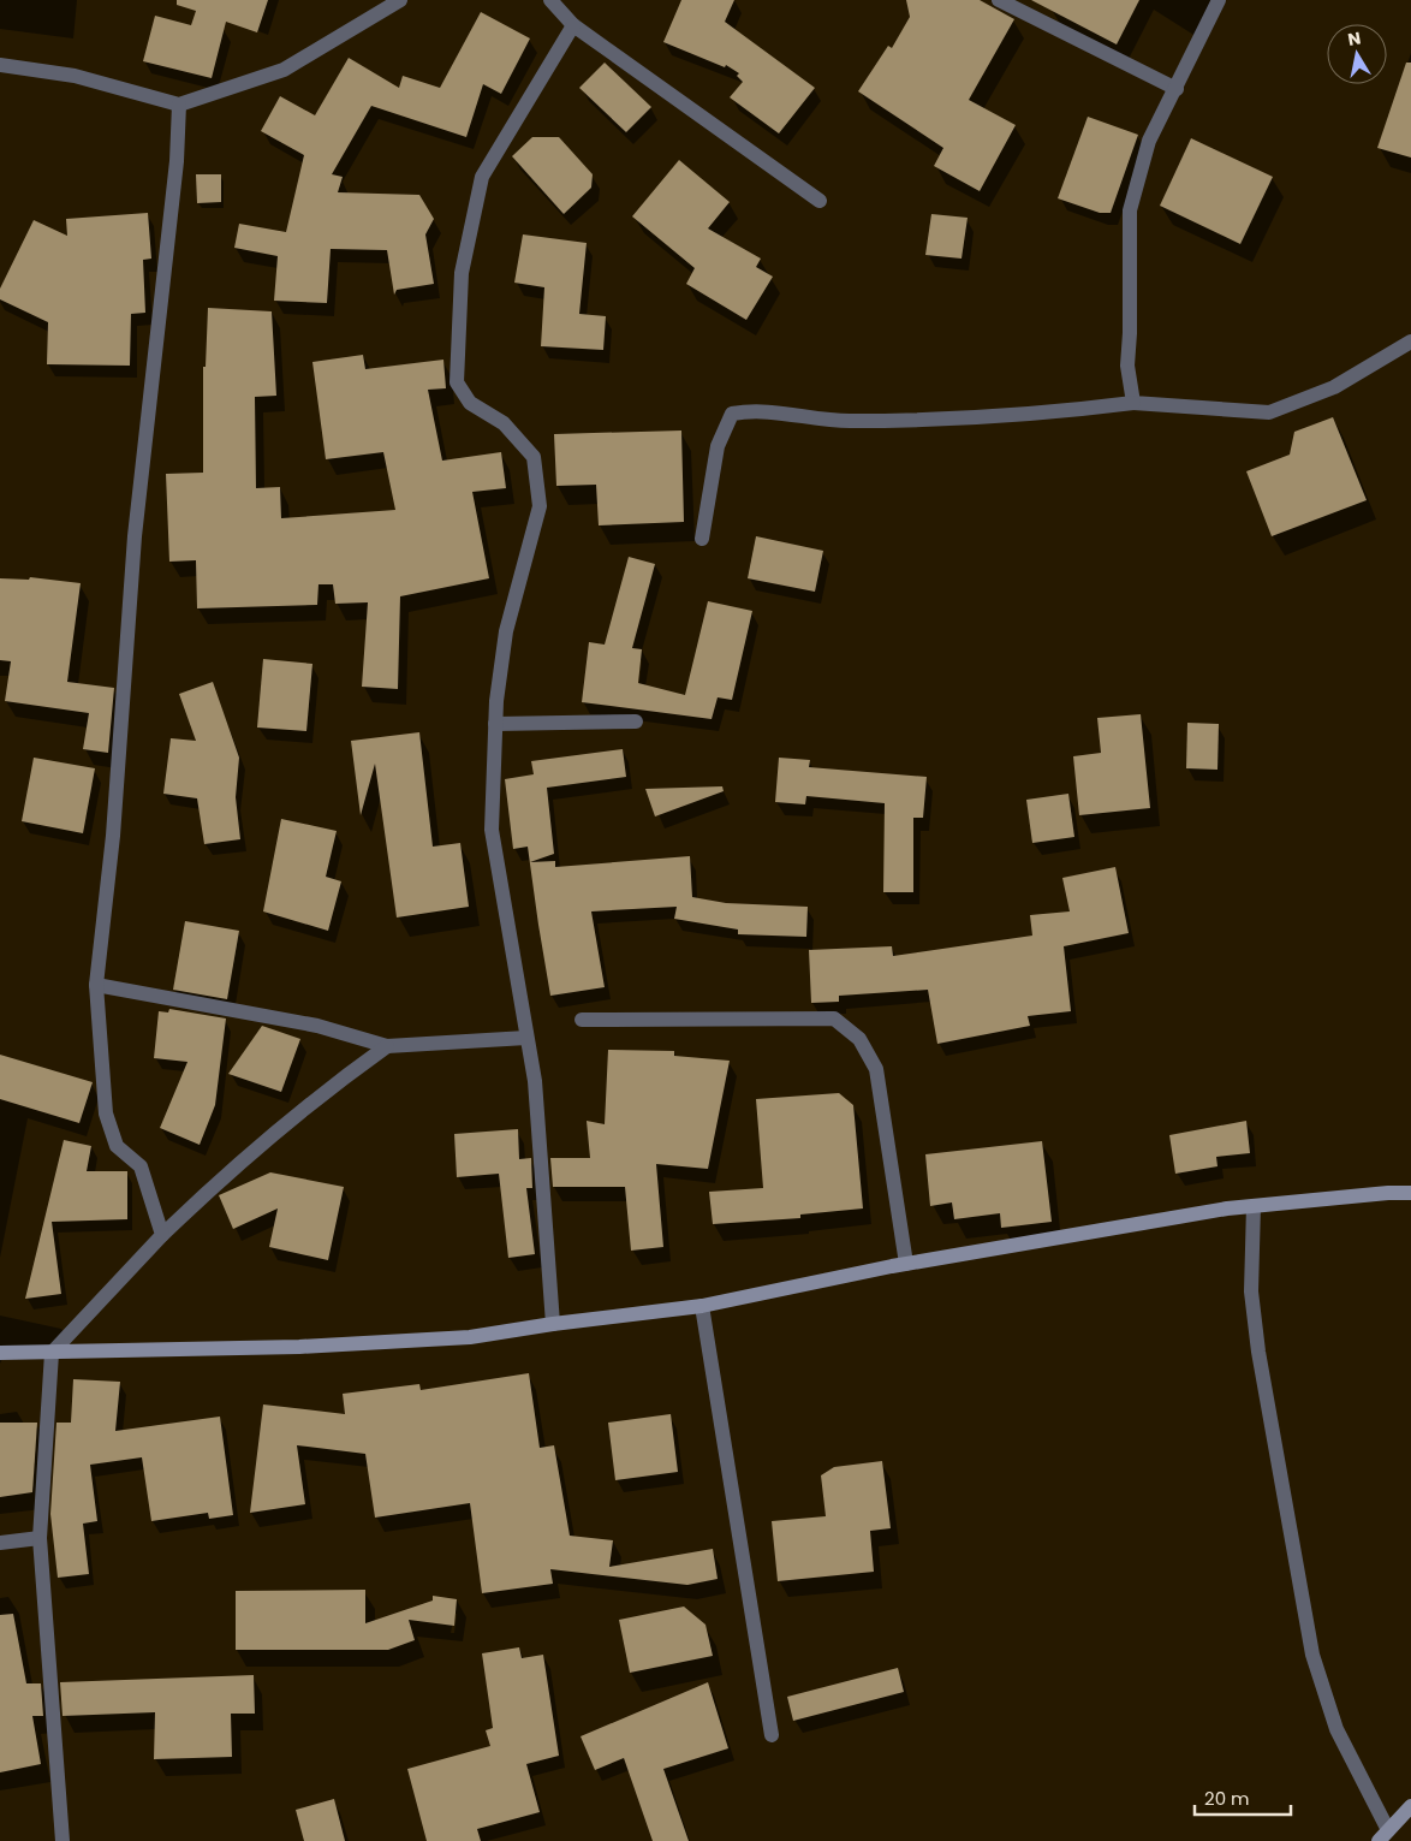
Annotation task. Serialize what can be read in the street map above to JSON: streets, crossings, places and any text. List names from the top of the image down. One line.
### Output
{"scale_bar":"20 m","north":"top"}
